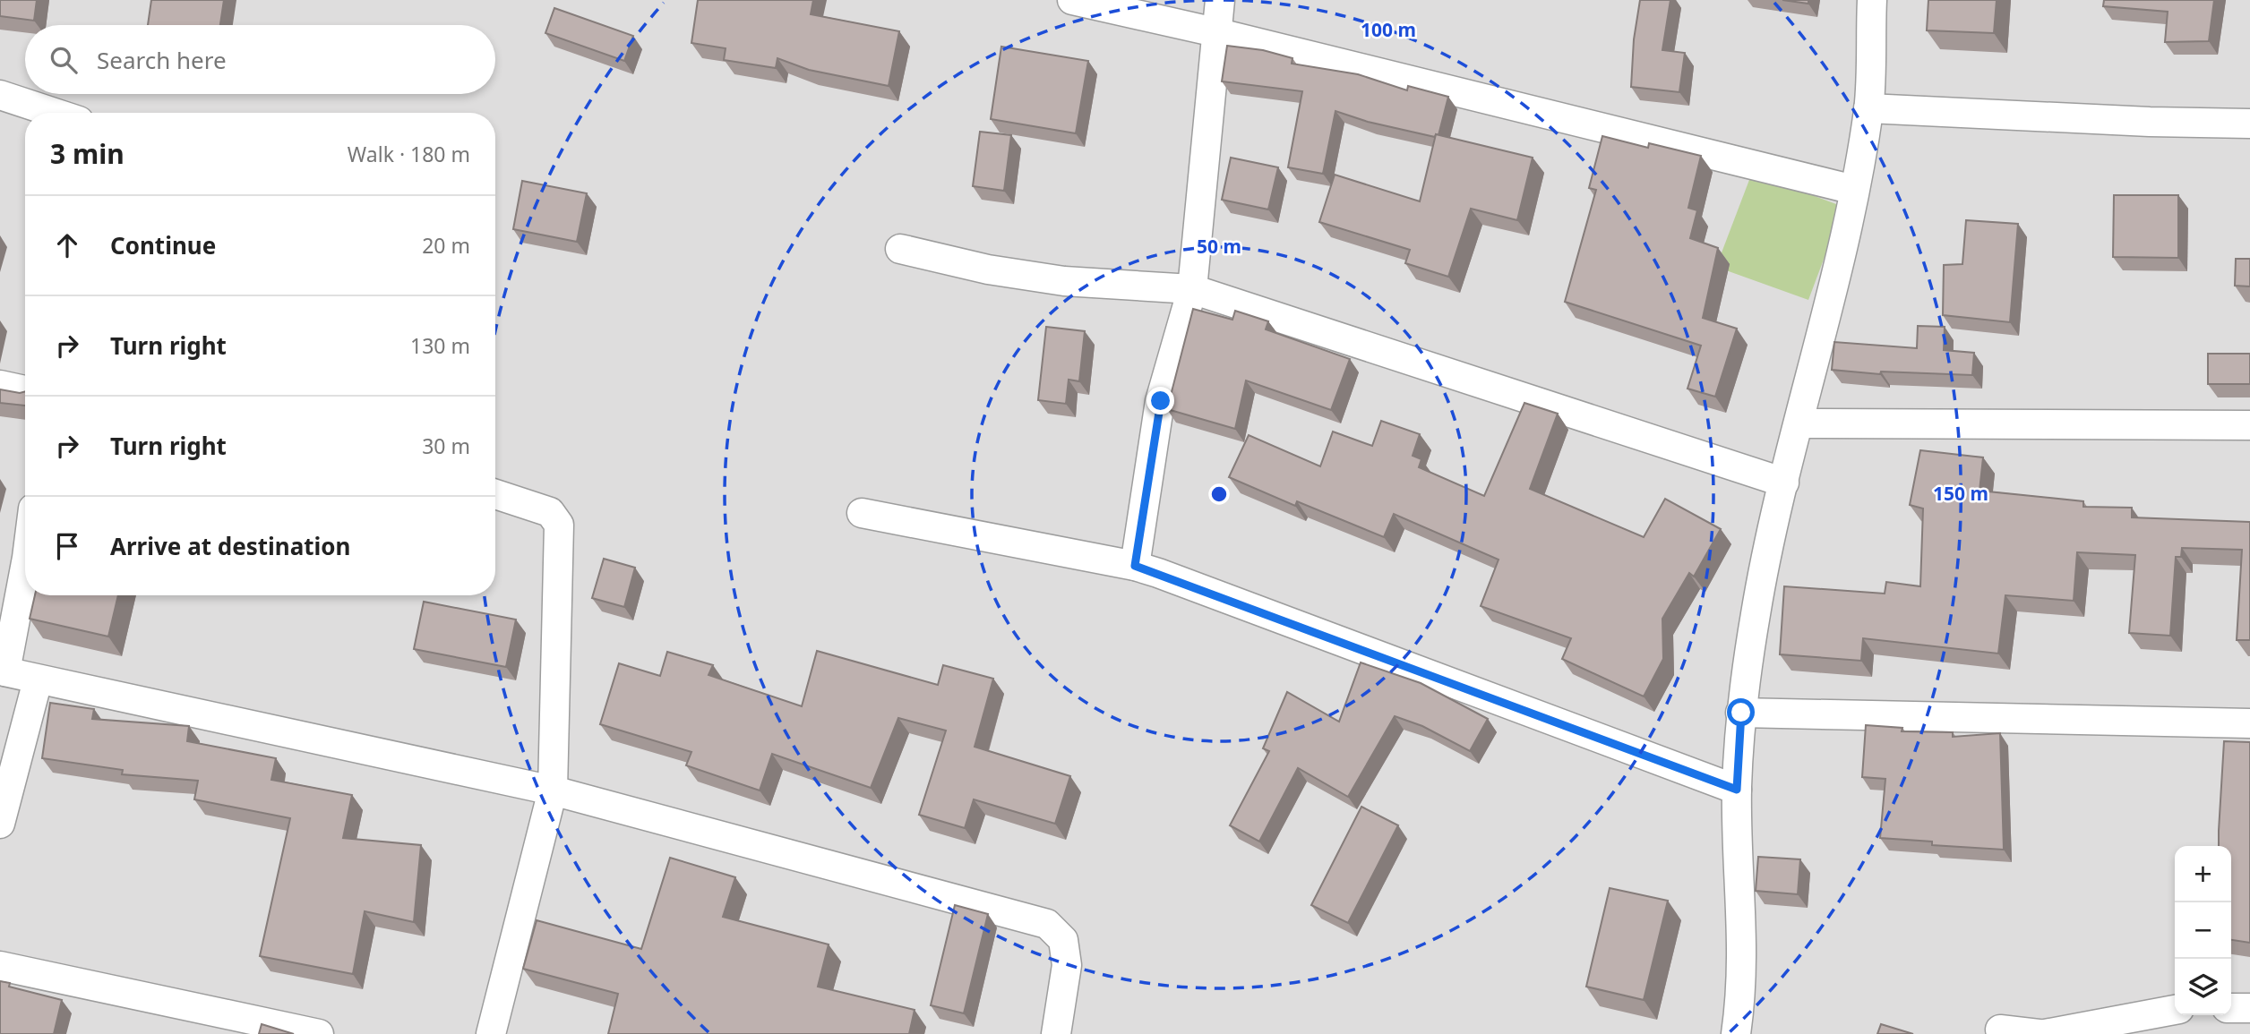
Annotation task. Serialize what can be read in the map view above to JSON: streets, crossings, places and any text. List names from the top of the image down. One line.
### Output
{"page":{"search":"Search here","heading":["3 min","Walk · 180 m"],"list":[["Continue","20 m"],["Turn right","130 m"],["Turn right","30 m"],"Arrive at destination"],"map_buttons":["+","−"]},"rings":["100 m","50 m","150 m"]}
